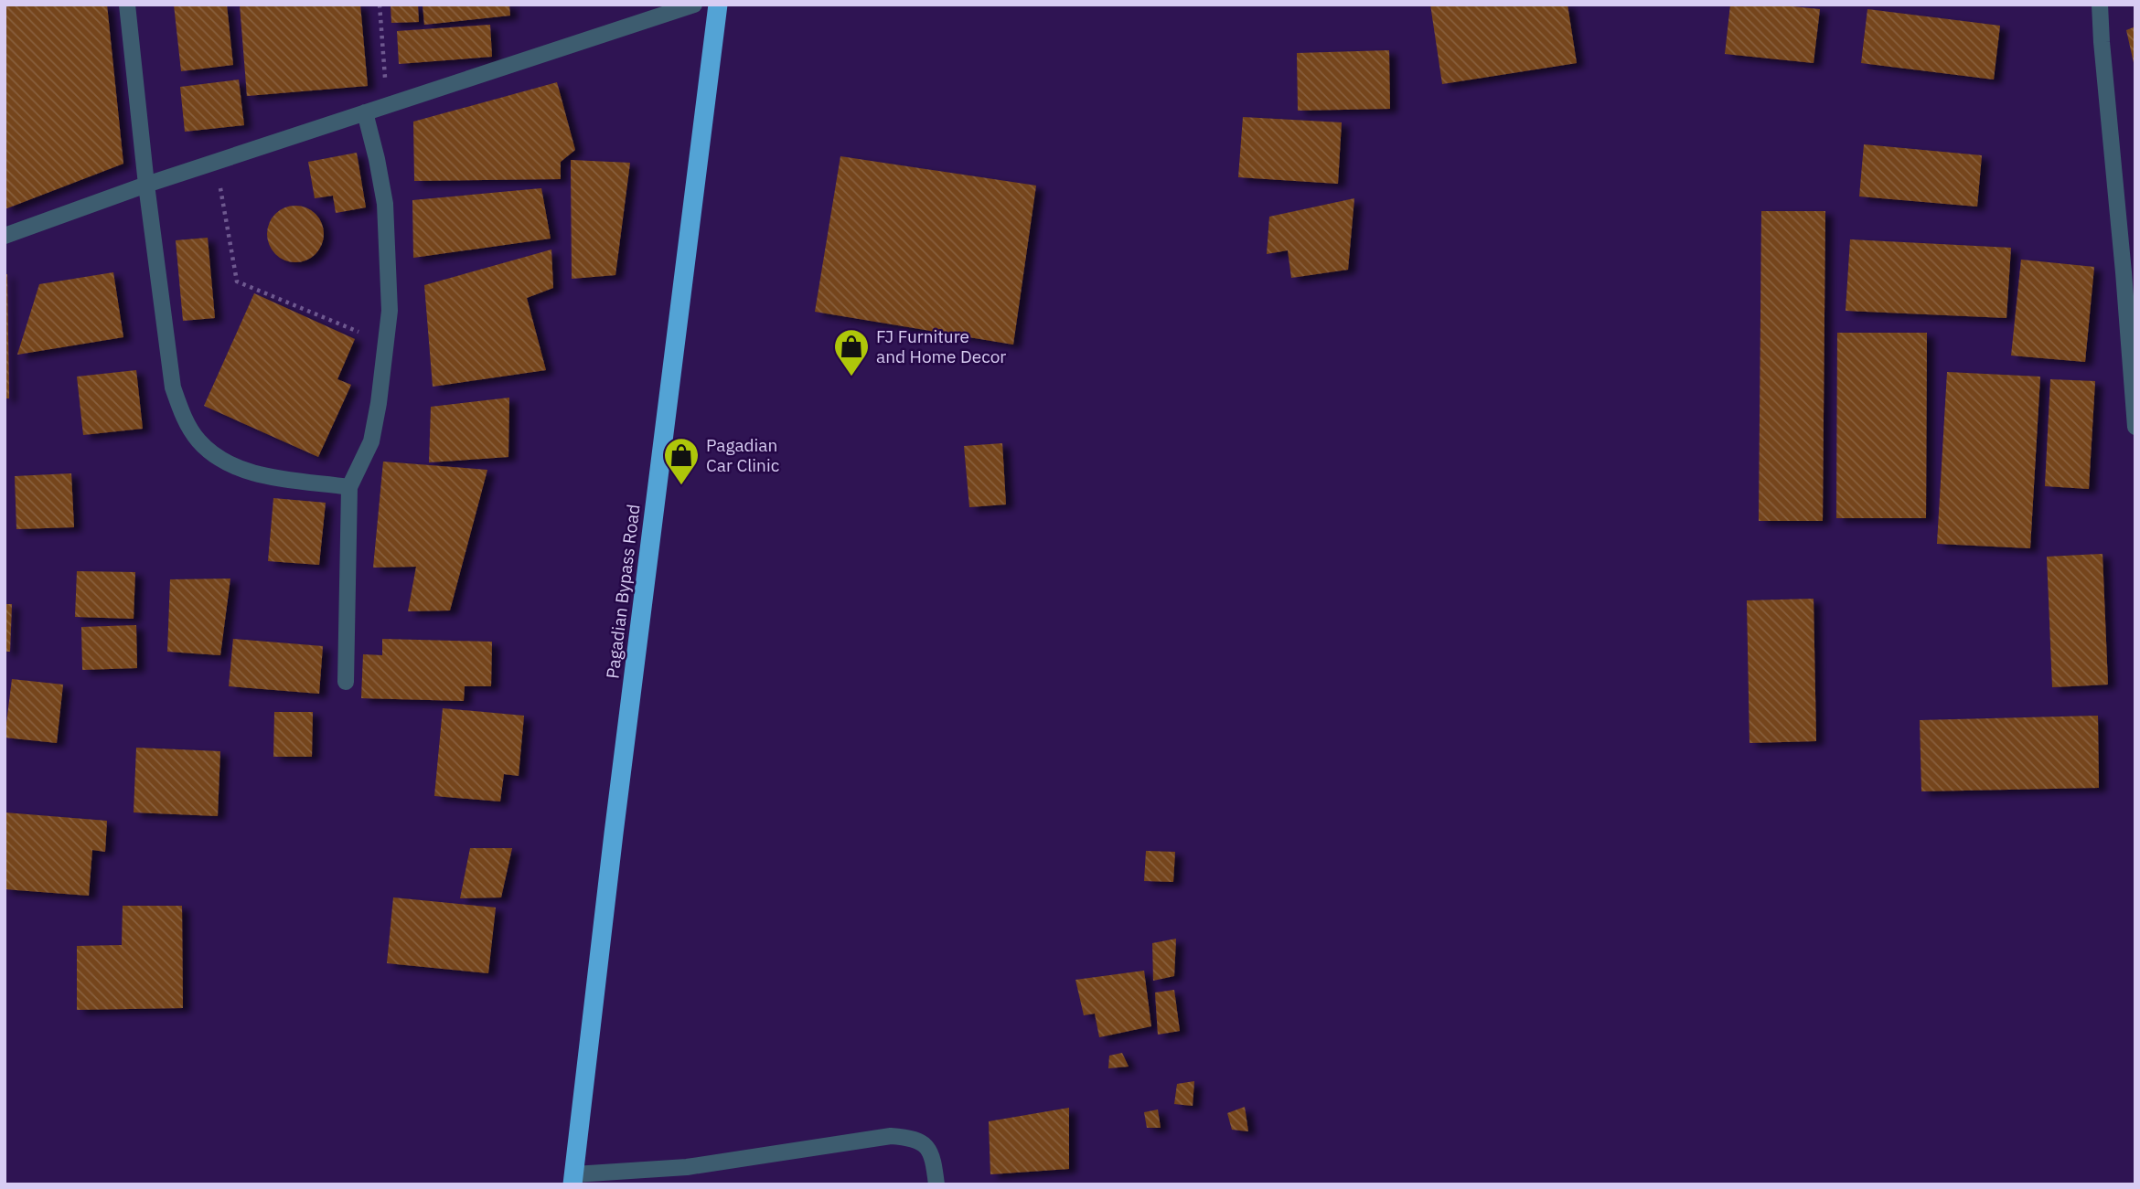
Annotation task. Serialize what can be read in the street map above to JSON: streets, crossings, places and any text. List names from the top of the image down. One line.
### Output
{"streets":{"highway":["Pagadian Bypass Road"]},"places":{"shop":["FJ Furniture and Home Decor","Pagadian Car Clinic"]}}
